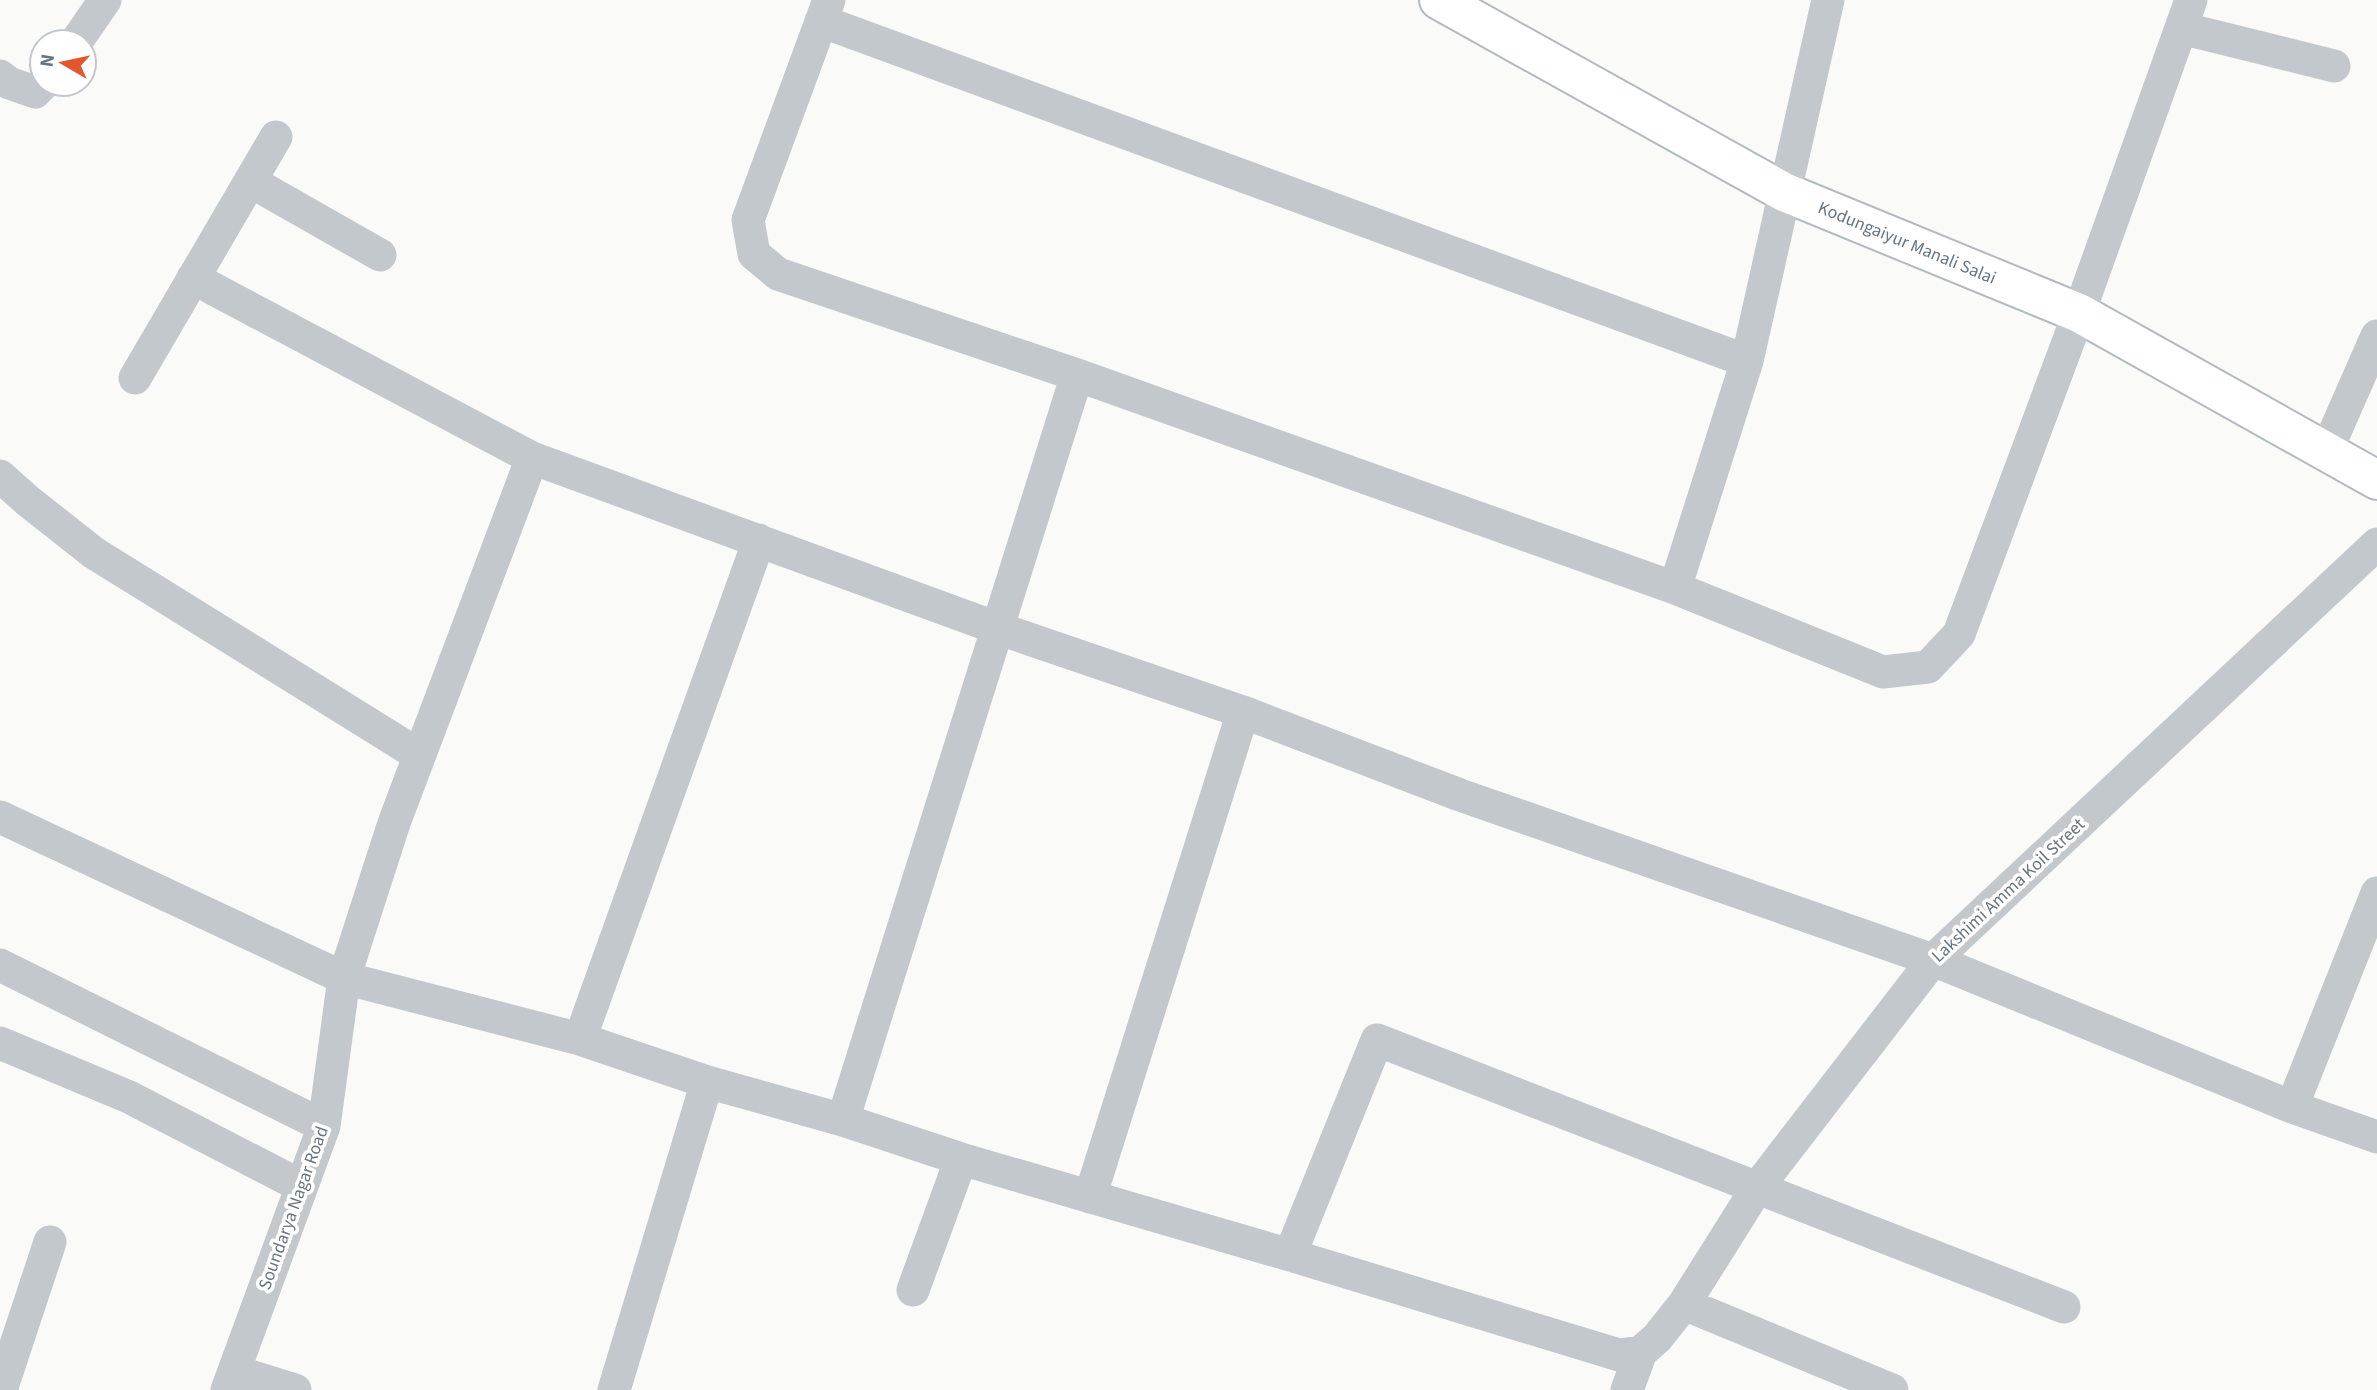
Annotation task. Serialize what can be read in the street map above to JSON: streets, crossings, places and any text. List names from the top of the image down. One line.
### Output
{"streets":{"street":["Kodungaiyur Manali Salai","Lakshimi Amma Koil Street","Soundarya Nagar Road"]},"north":"left"}
